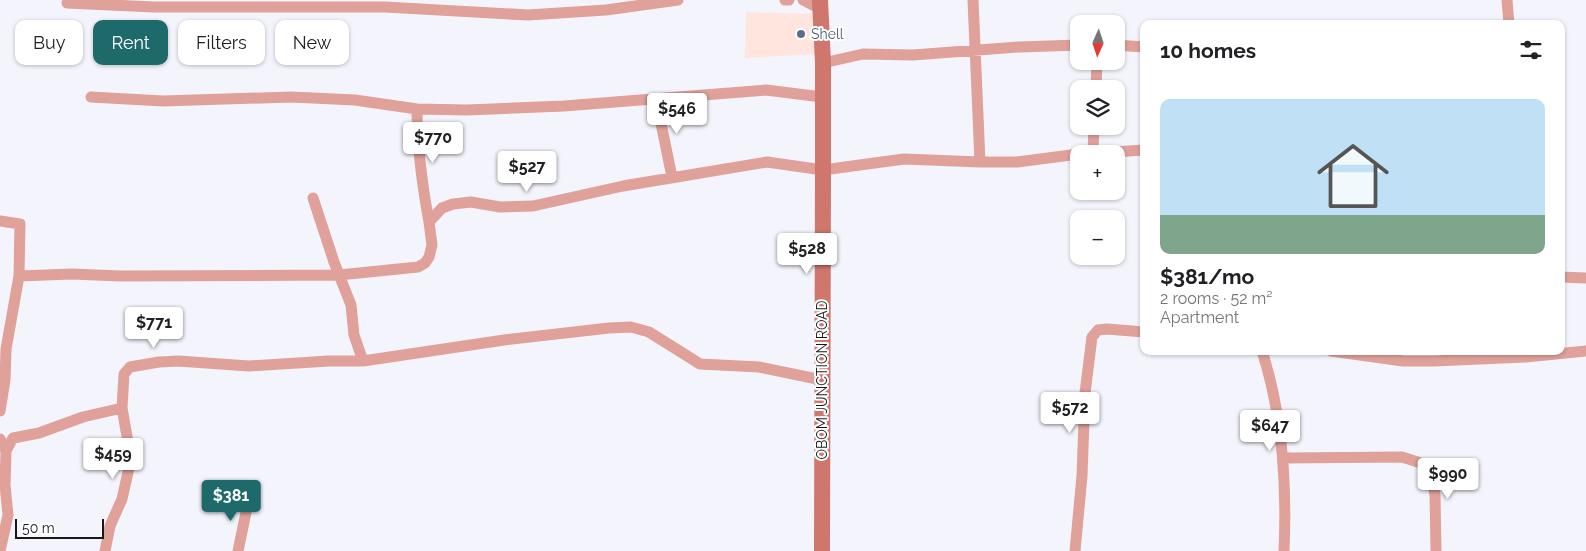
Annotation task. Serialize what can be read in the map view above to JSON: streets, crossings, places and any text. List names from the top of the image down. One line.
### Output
{"streets":{"main road":["OBOM JUNCTION ROAD"]},"places":["Shell"],"scale_bar":"50 m","north":"bottom","page":{"map_buttons":["+","−"],"chip":["Buy","Rent","Filters","New"],"heading":"10 homes","list":[{"name":"$381/mo","note":"2 rooms · 52 m² · Apartment"}],"price":["$546","$770","$527","$528","$771","$572","$647","$459","$990","$381"],"scale":"50 m"}}
